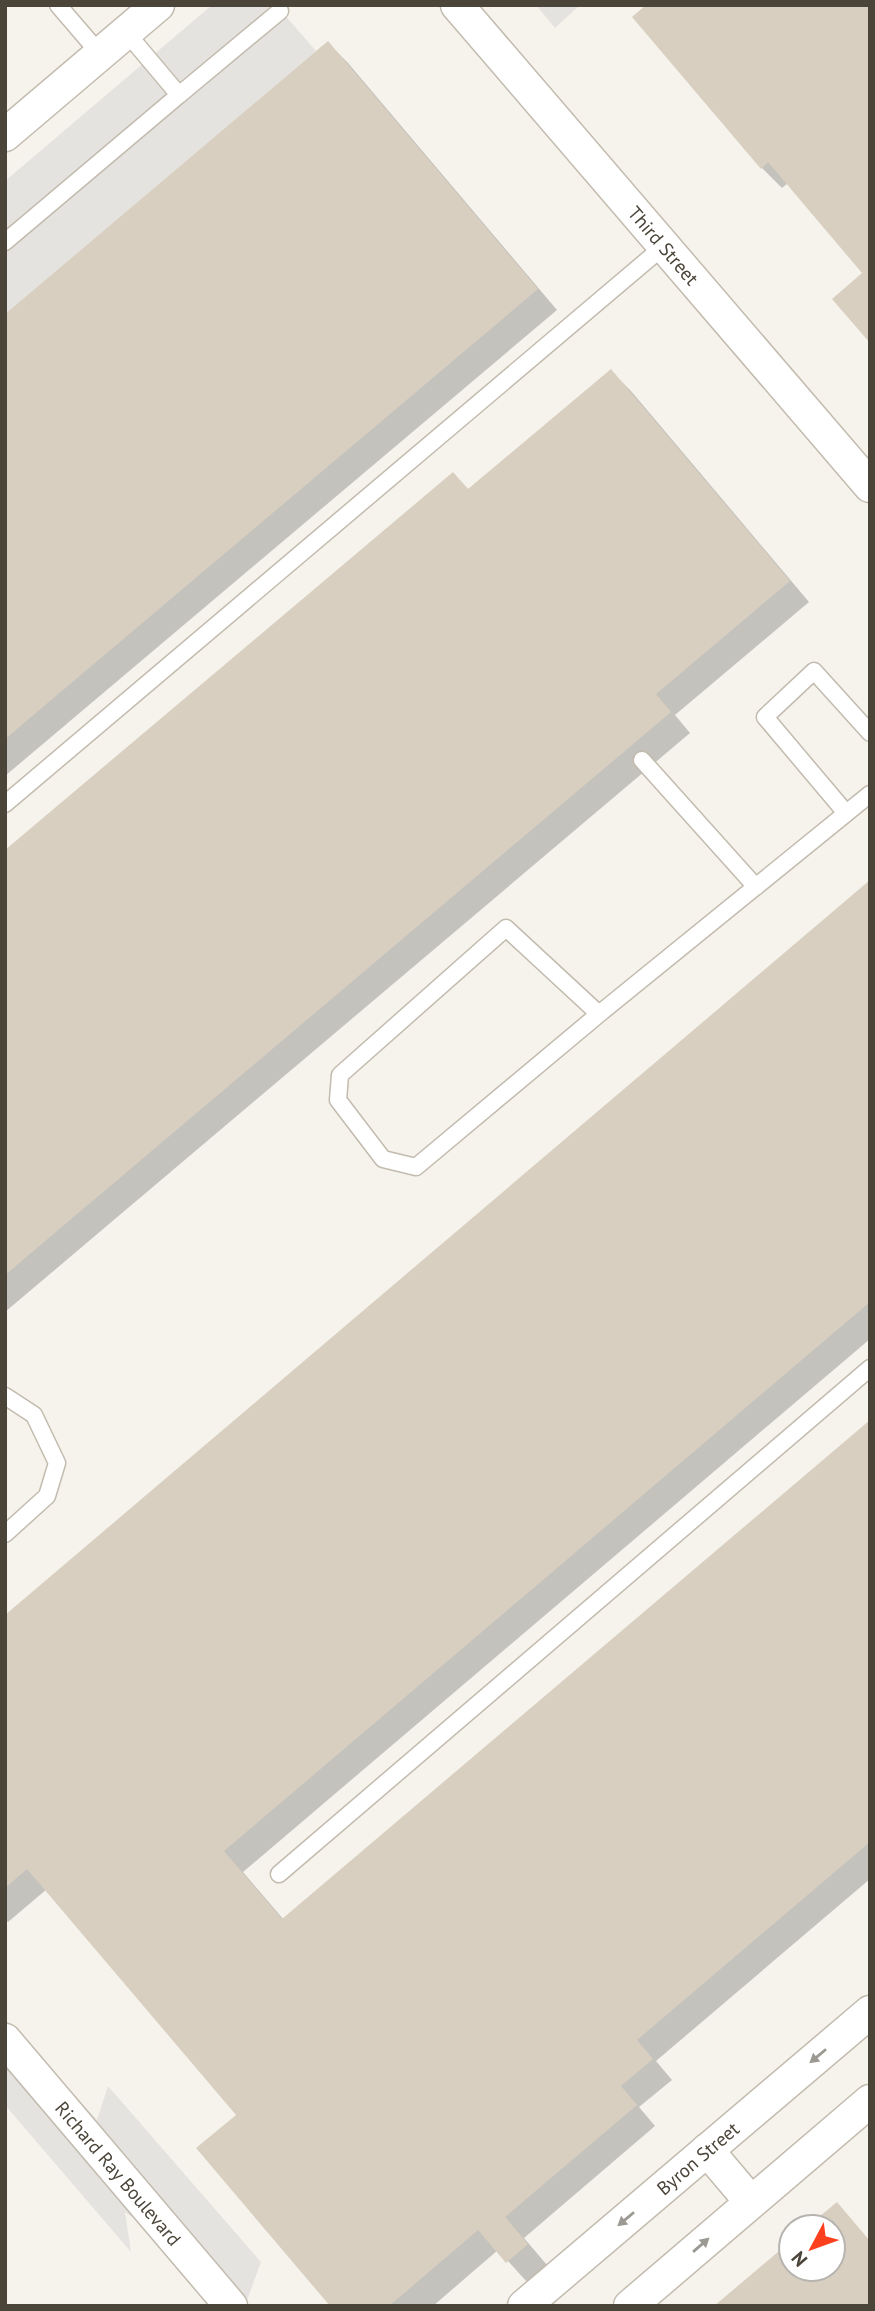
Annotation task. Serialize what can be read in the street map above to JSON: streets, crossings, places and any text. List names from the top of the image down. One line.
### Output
{"streets":{"street":["Third Street","Byron Street","Richard Ray Boulevard"]},"north":"bottom left"}
